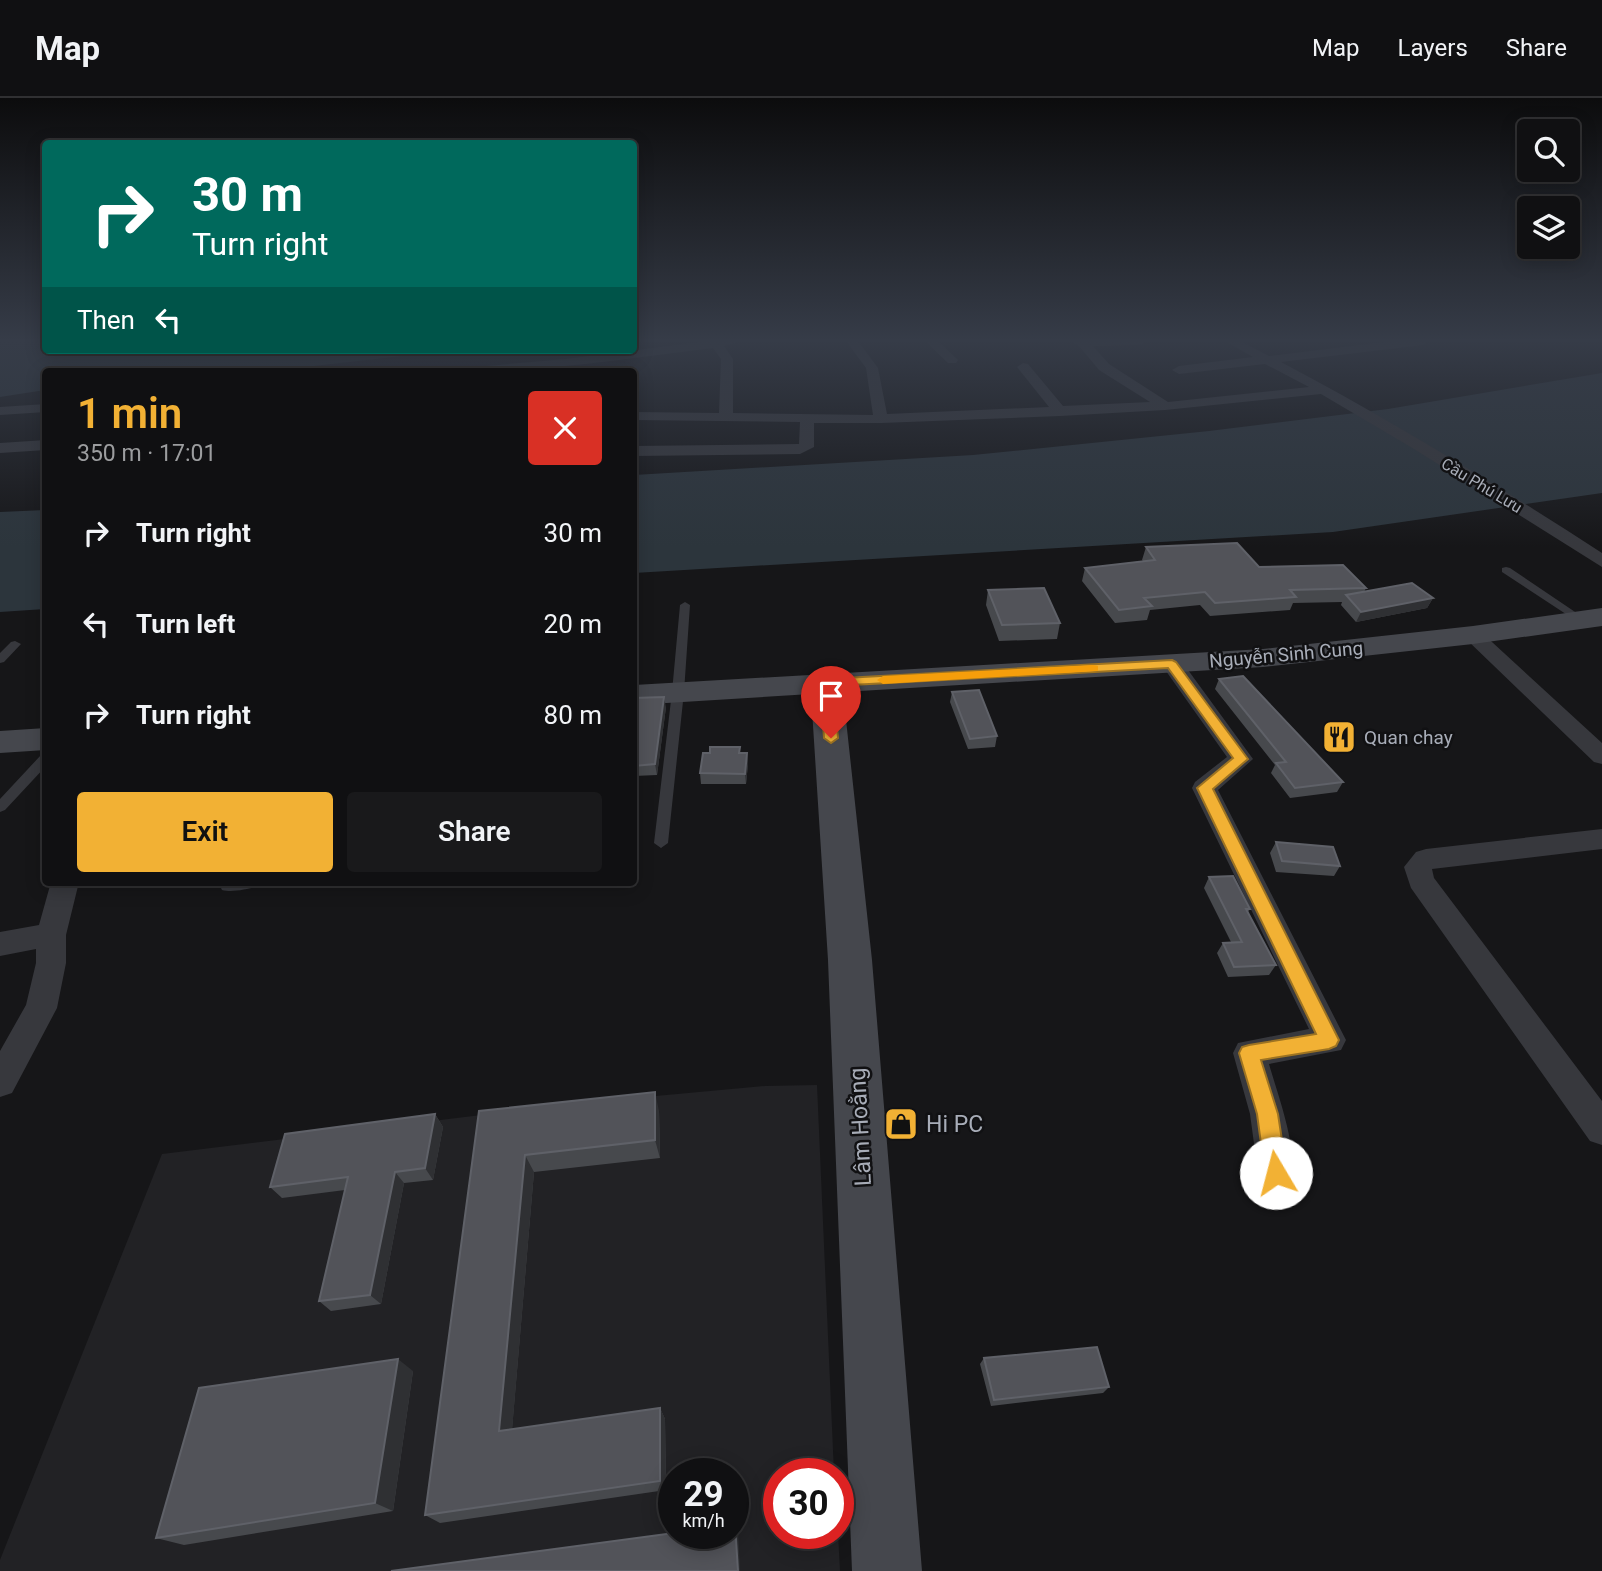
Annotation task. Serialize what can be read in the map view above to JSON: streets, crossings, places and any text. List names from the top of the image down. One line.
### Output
{"streets":{"main road":["Nguyễn Sinh Cung","Lâm Hoằng"],"street":["Cầu Phú Lưu"]},"crossings":[["Nguyễn Sinh Cung","Lâm Hoằng"]],"places":{"restaurant":["Quan chay"],"shop":["Hi PC"]},"page":{"header":"Map","nav":["Map","Layers","Share"],"turn":["30 m","Turn right"],"then":"Then","heading":["1 min","350 m · 17:01"],"list":[{"name":"Turn right","value":"30 m"},{"name":"Turn left","value":"20 m"},{"name":"Turn right","value":"80 m"}],"buttons":["Exit","Share"],"speed":"29 km/h","limit":"30"}}
